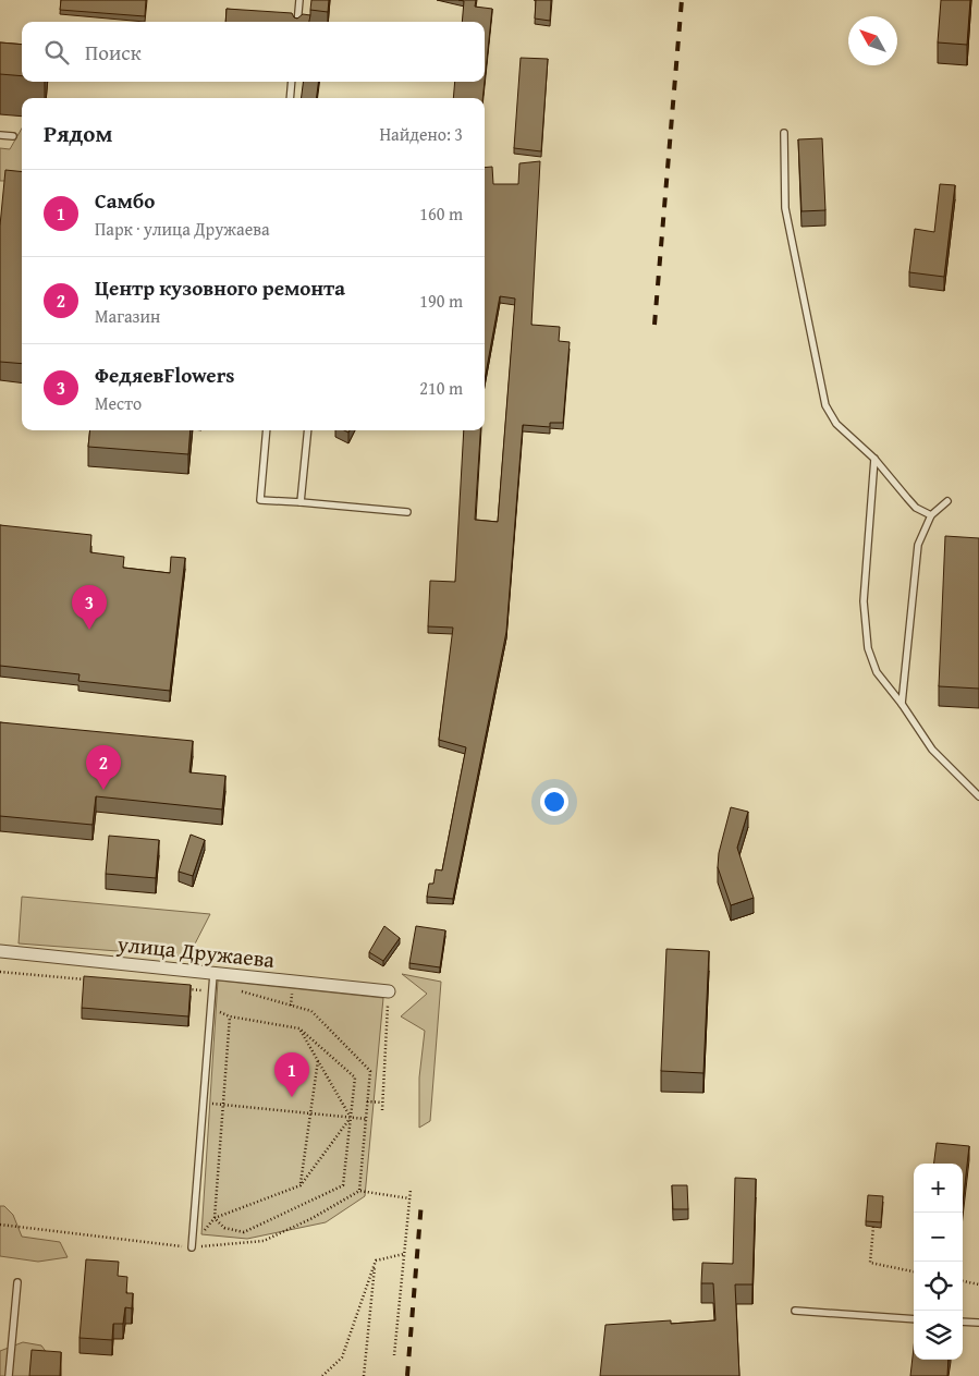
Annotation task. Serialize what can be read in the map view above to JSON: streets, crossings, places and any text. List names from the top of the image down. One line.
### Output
{"streets":{"street":["улица Дружаева"]},"north":"top left","page":{"search":"Поиск","heading":["Рядом","Найдено: 3"],"list":[{"mark":"1","name":"Самбо","note":"Парк · улица Дружаева","value":"160 m"},{"mark":"2","name":"Центр кузовного ремонта","note":"Магазин","value":"190 m"},{"mark":"3","name":"ФедяевFlowers","note":"Место","value":"210 m"}],"pins":["3","2","1"],"map_buttons":["+","−"]}}
